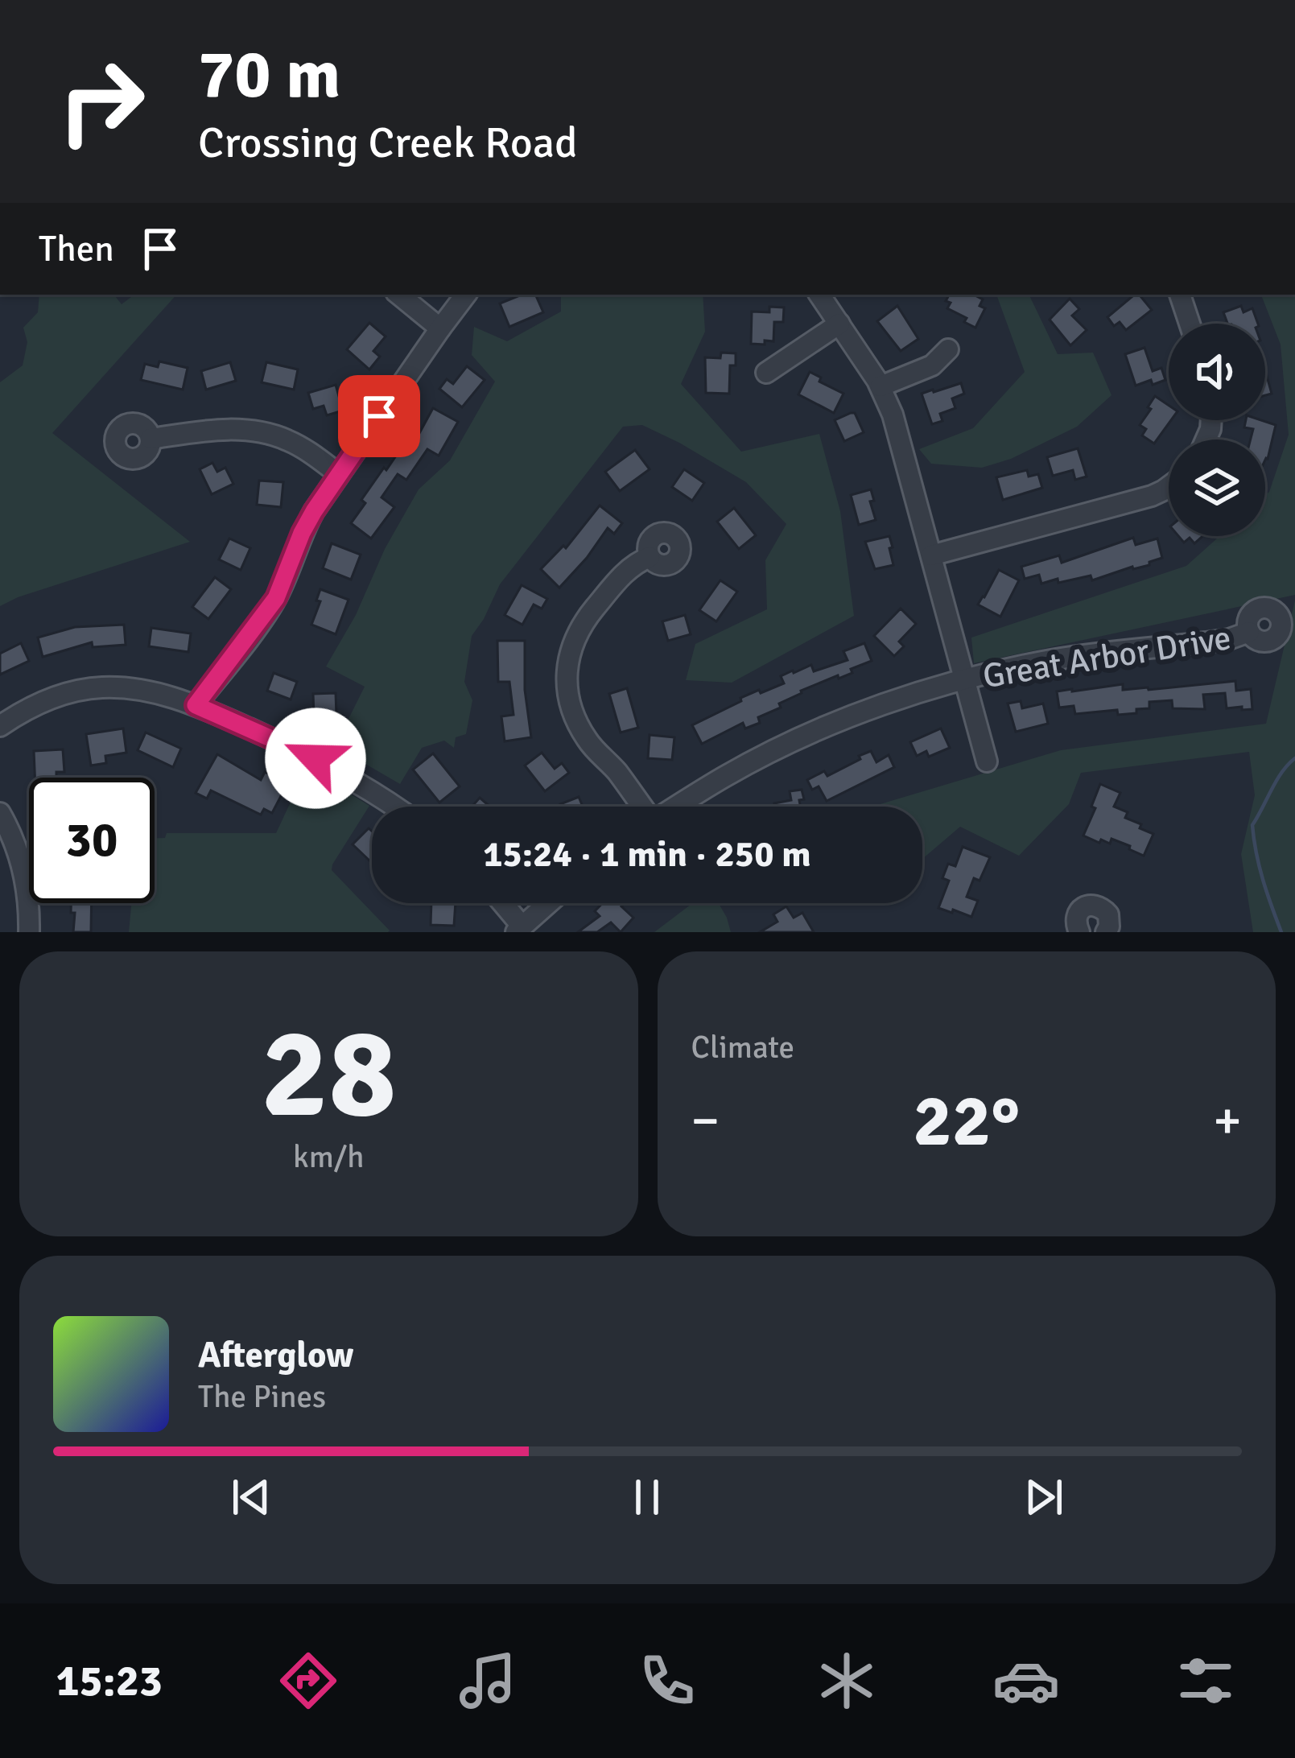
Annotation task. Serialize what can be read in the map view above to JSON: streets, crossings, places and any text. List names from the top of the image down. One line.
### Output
{"streets":{"street":["Great Arbor Drive"]},"page":{"turn":["70 m","Crossing Creek Road"],"then":"Then","limit":"30","trip":"15:24 · 1 min · 250 m","tile":[["28","km/h"],"Climate"],"heat":["−","22°","+"],"song":["Afterglow","The Pines"],"tabs":"15:23"}}
